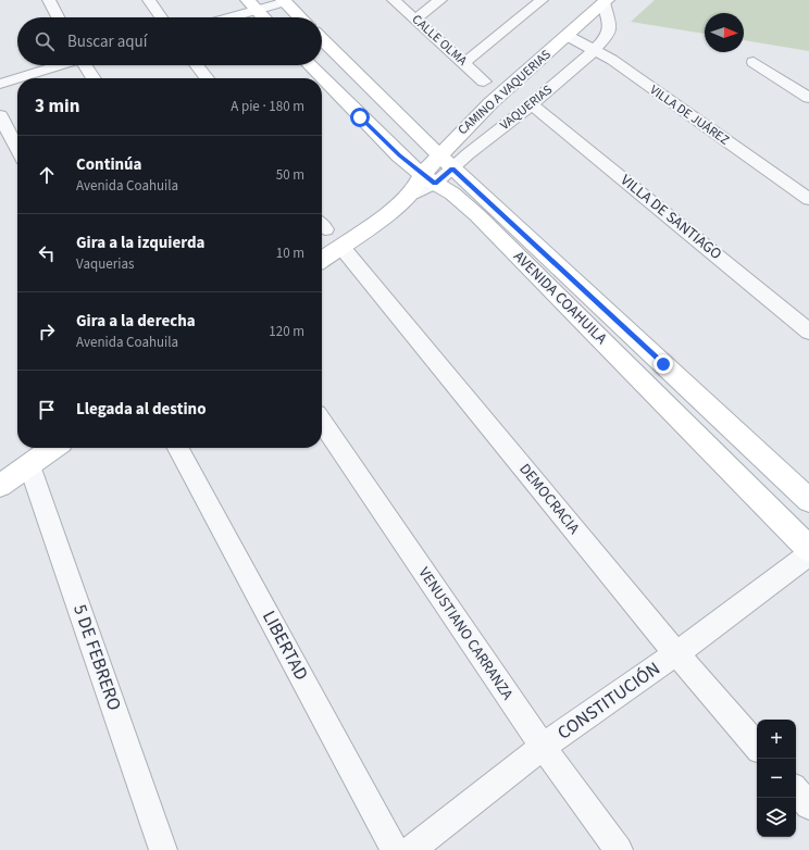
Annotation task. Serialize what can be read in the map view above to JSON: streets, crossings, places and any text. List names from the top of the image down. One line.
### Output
{"streets":{"street":["CALLE OLMA","CAMINO A VAQUERIAS","VAQUERIAS","VILLA DE JUÁREZ","VILLA DE SANTIAGO","AVENIDA COAHUILA","DEMOCRACIA","VENUSTIANO CARRANZA","LIBERTAD","5 DE FEBRERO","CONSTITUCIÓN"]},"crossings":[["CAMINO A VAQUERIAS","VAQUERIAS"],["CAMINO A VAQUERIAS","VILLA DE JUÁREZ"],["CAMINO A VAQUERIAS","AVENIDA COAHUILA"],["CAMINO A VAQUERIAS","DEMOCRACIA"],["VAQUERIAS","VILLA DE JUÁREZ"],["VAQUERIAS","VILLA DE SANTIAGO"],["VAQUERIAS","AVENIDA COAHUILA"],["DEMOCRACIA","CONSTITUCIÓN"],["VENUSTIANO CARRANZA","CONSTITUCIÓN"]],"north":"right","page":{"search":"Buscar aquí","heading":["3 min","A pie · 180 m"],"list":[["Continúa","Avenida Coahuila","50 m"],["Gira a la izquierda","Vaquerias","10 m"],["Gira a la derecha","Avenida Coahuila","120 m"],"Llegada al destino"],"map_buttons":["+","−"]}}
